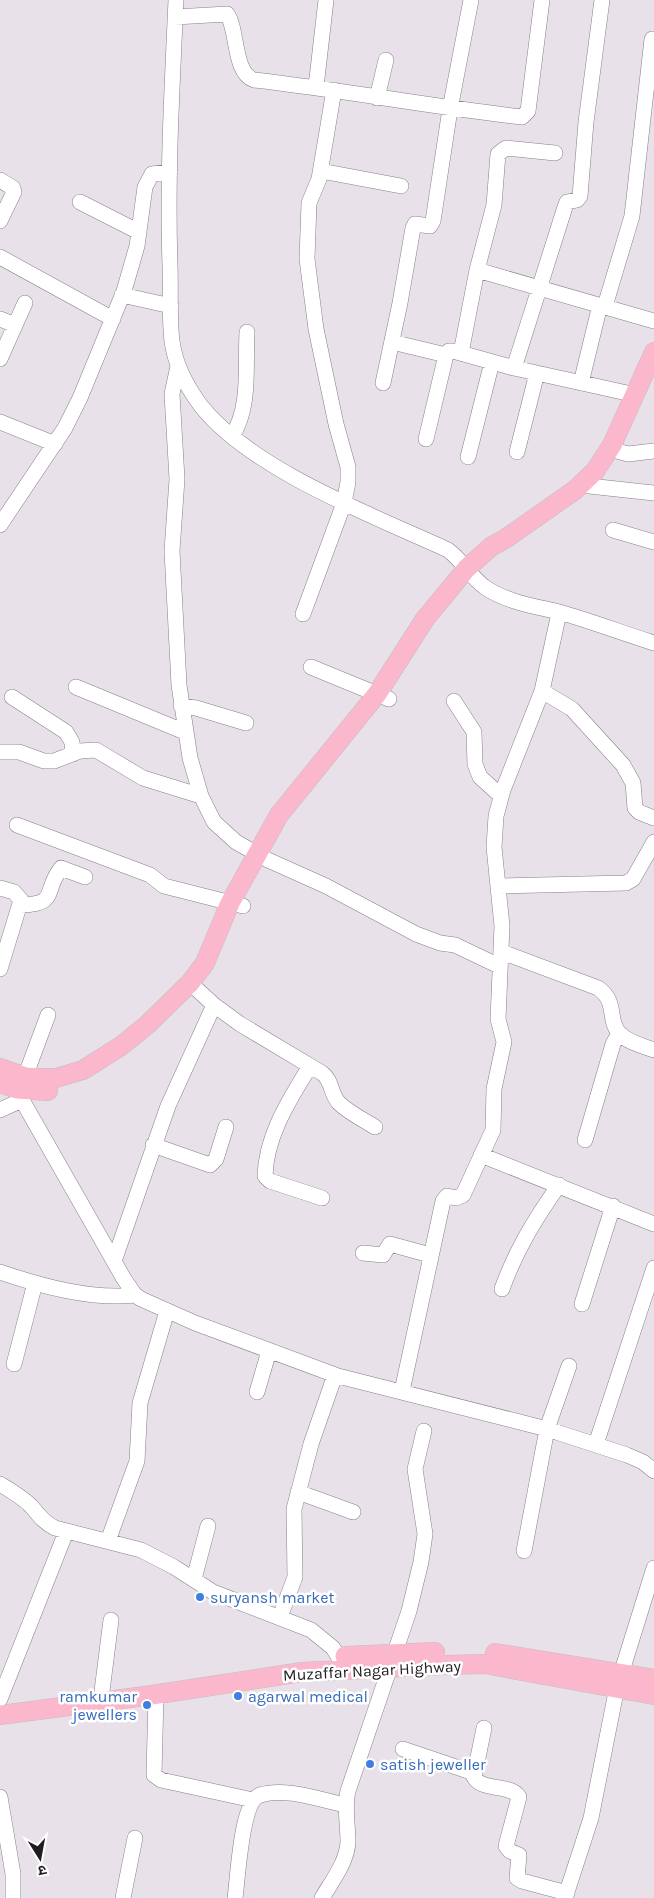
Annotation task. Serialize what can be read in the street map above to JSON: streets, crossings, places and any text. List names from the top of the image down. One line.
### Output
{"streets":{"main road":["Muzaffar Nagar Highway"]},"places":["suryansh market","agarwal medical","ramkumar jewellers","satish jeweller"],"north":"bottom"}
